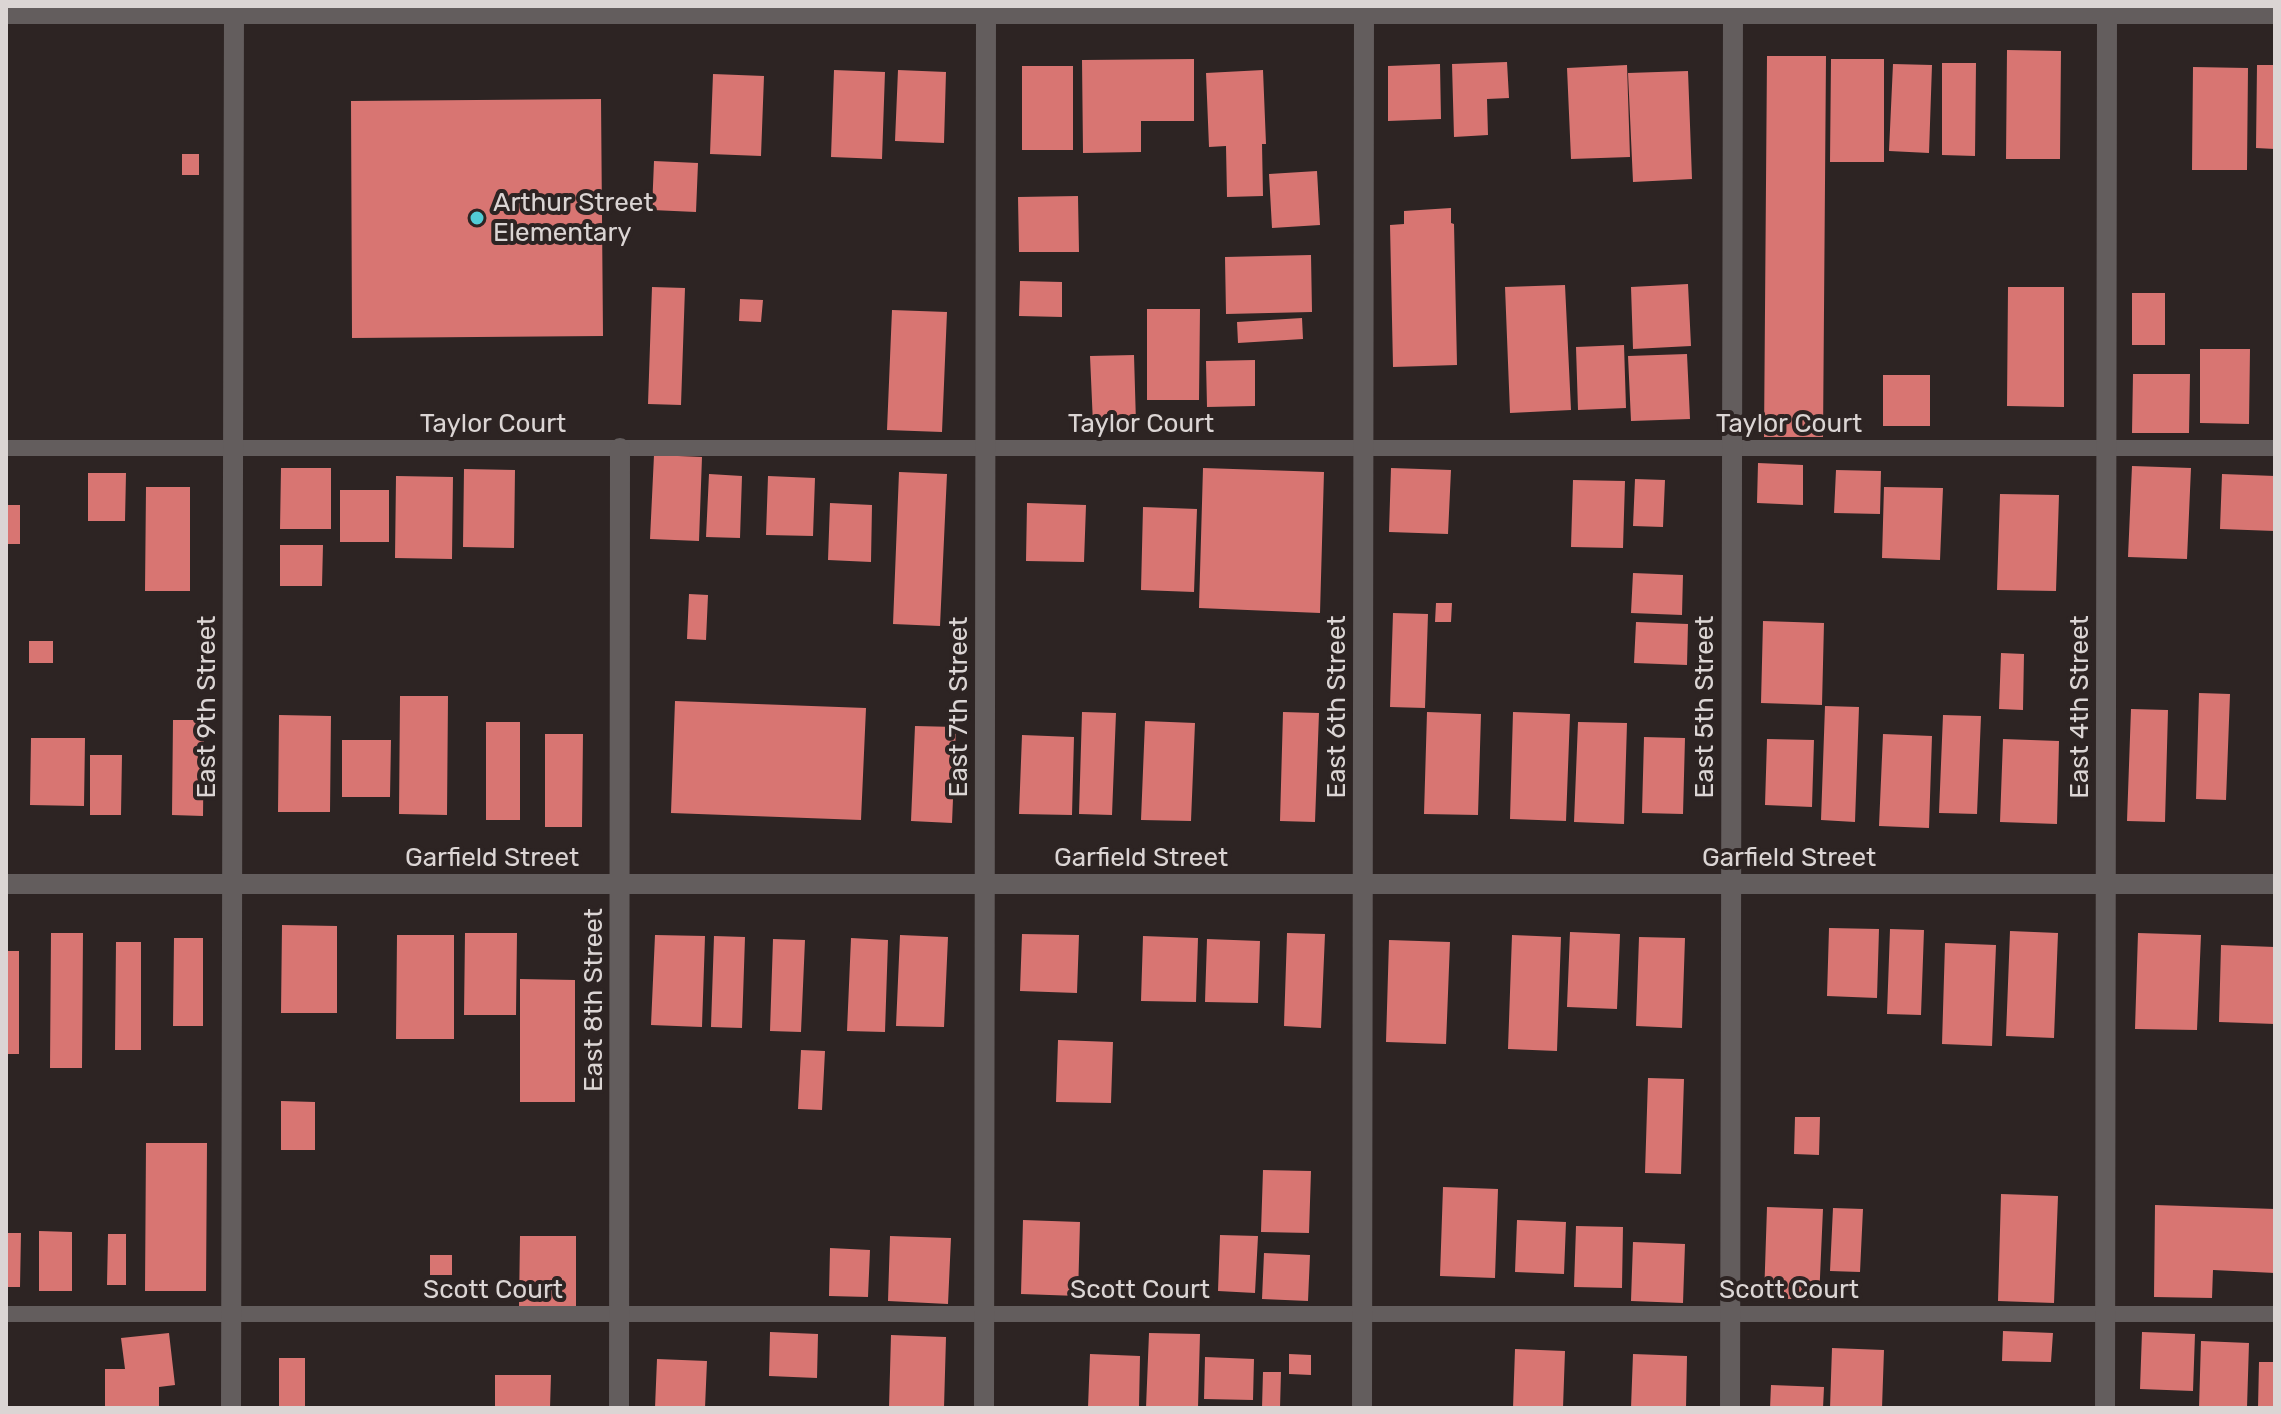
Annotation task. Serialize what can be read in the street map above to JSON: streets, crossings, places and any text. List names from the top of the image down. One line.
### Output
{"streets":{"street":["East 9th Street","East 7th Street","East 6th Street","East 5th Street","East 4th Street","Garfield Street","East 8th Street"],"lane":["Taylor Court","Scott Court"]},"crossings":[["Taylor Court","East 9th Street"],["Taylor Court","East 7th Street"],["Taylor Court","East 6th Street"],["Taylor Court","East 5th Street"],["Taylor Court","East 4th Street"],["Taylor Court","East 8th Street"],["East 9th Street","Garfield Street"],["East 9th Street","Scott Court"],["East 7th Street","Garfield Street"],["East 7th Street","Scott Court"],["East 6th Street","Garfield Street"],["East 6th Street","Scott Court"],["East 5th Street","Garfield Street"],["East 5th Street","Scott Court"],["East 4th Street","Garfield Street"],["East 4th Street","Scott Court"],["Garfield Street","East 8th Street"],["East 8th Street","Scott Court"]],"places":["Arthur Street Elementary"]}
